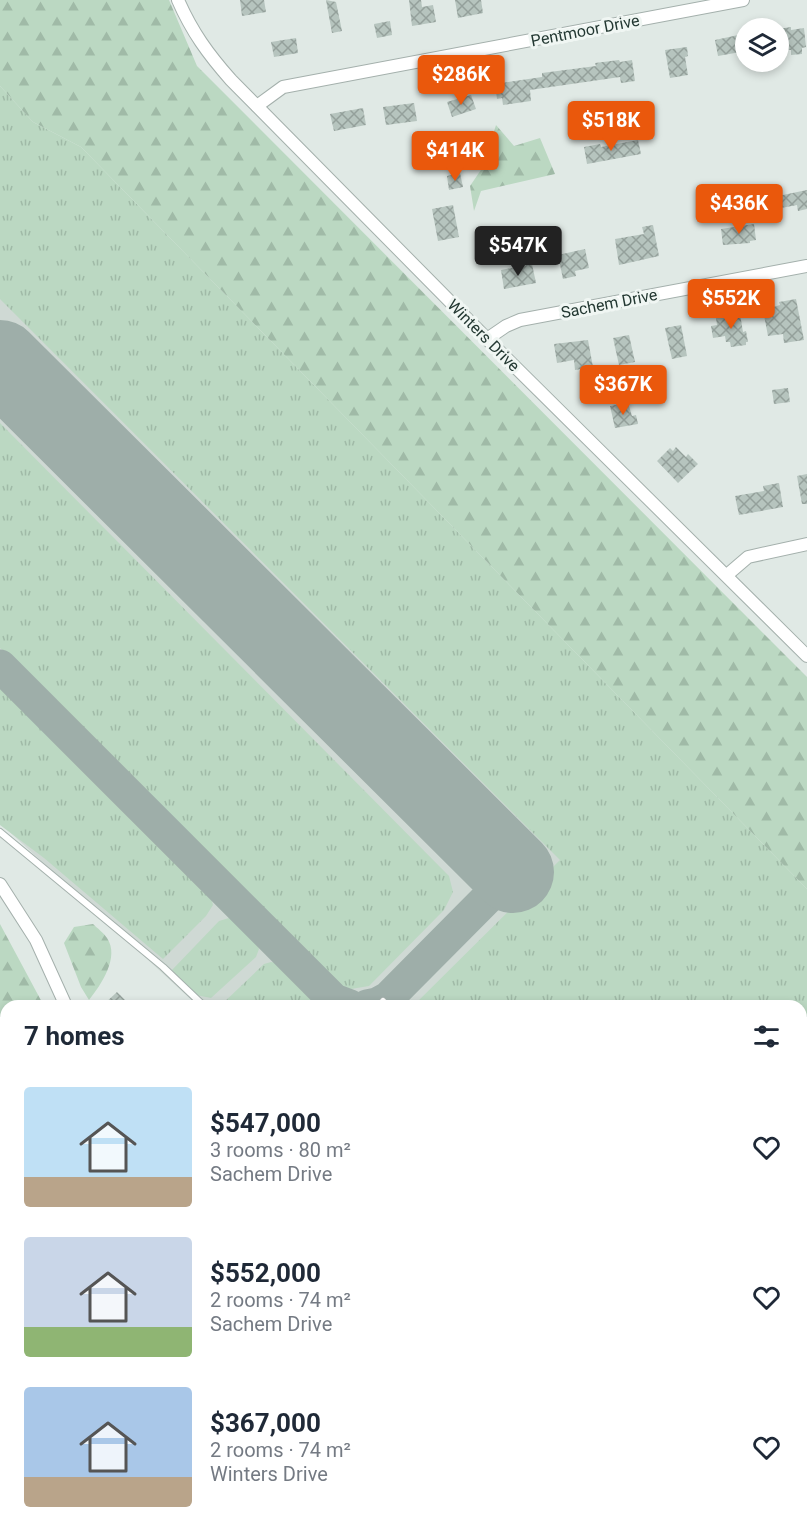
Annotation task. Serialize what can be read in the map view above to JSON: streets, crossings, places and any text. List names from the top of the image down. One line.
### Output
{"streets":{"street":["Pentmoor Drive","Sachem Drive","Winters Drive"]},"crossings":[["Pentmoor Drive","Winters Drive"],["Sachem Drive","Winters Drive"]],"page":{"price":["$286K","$518K","$414K","$436K","$547K","$552K","$367K"],"heading":"7 homes","list":[{"name":"$547,000","note":"3 rooms · 80 m² · Sachem Drive"},{"name":"$552,000","note":"2 rooms · 74 m² · Sachem Drive"},{"name":"$367,000","note":"2 rooms · 74 m² · Winters Drive"}]}}
